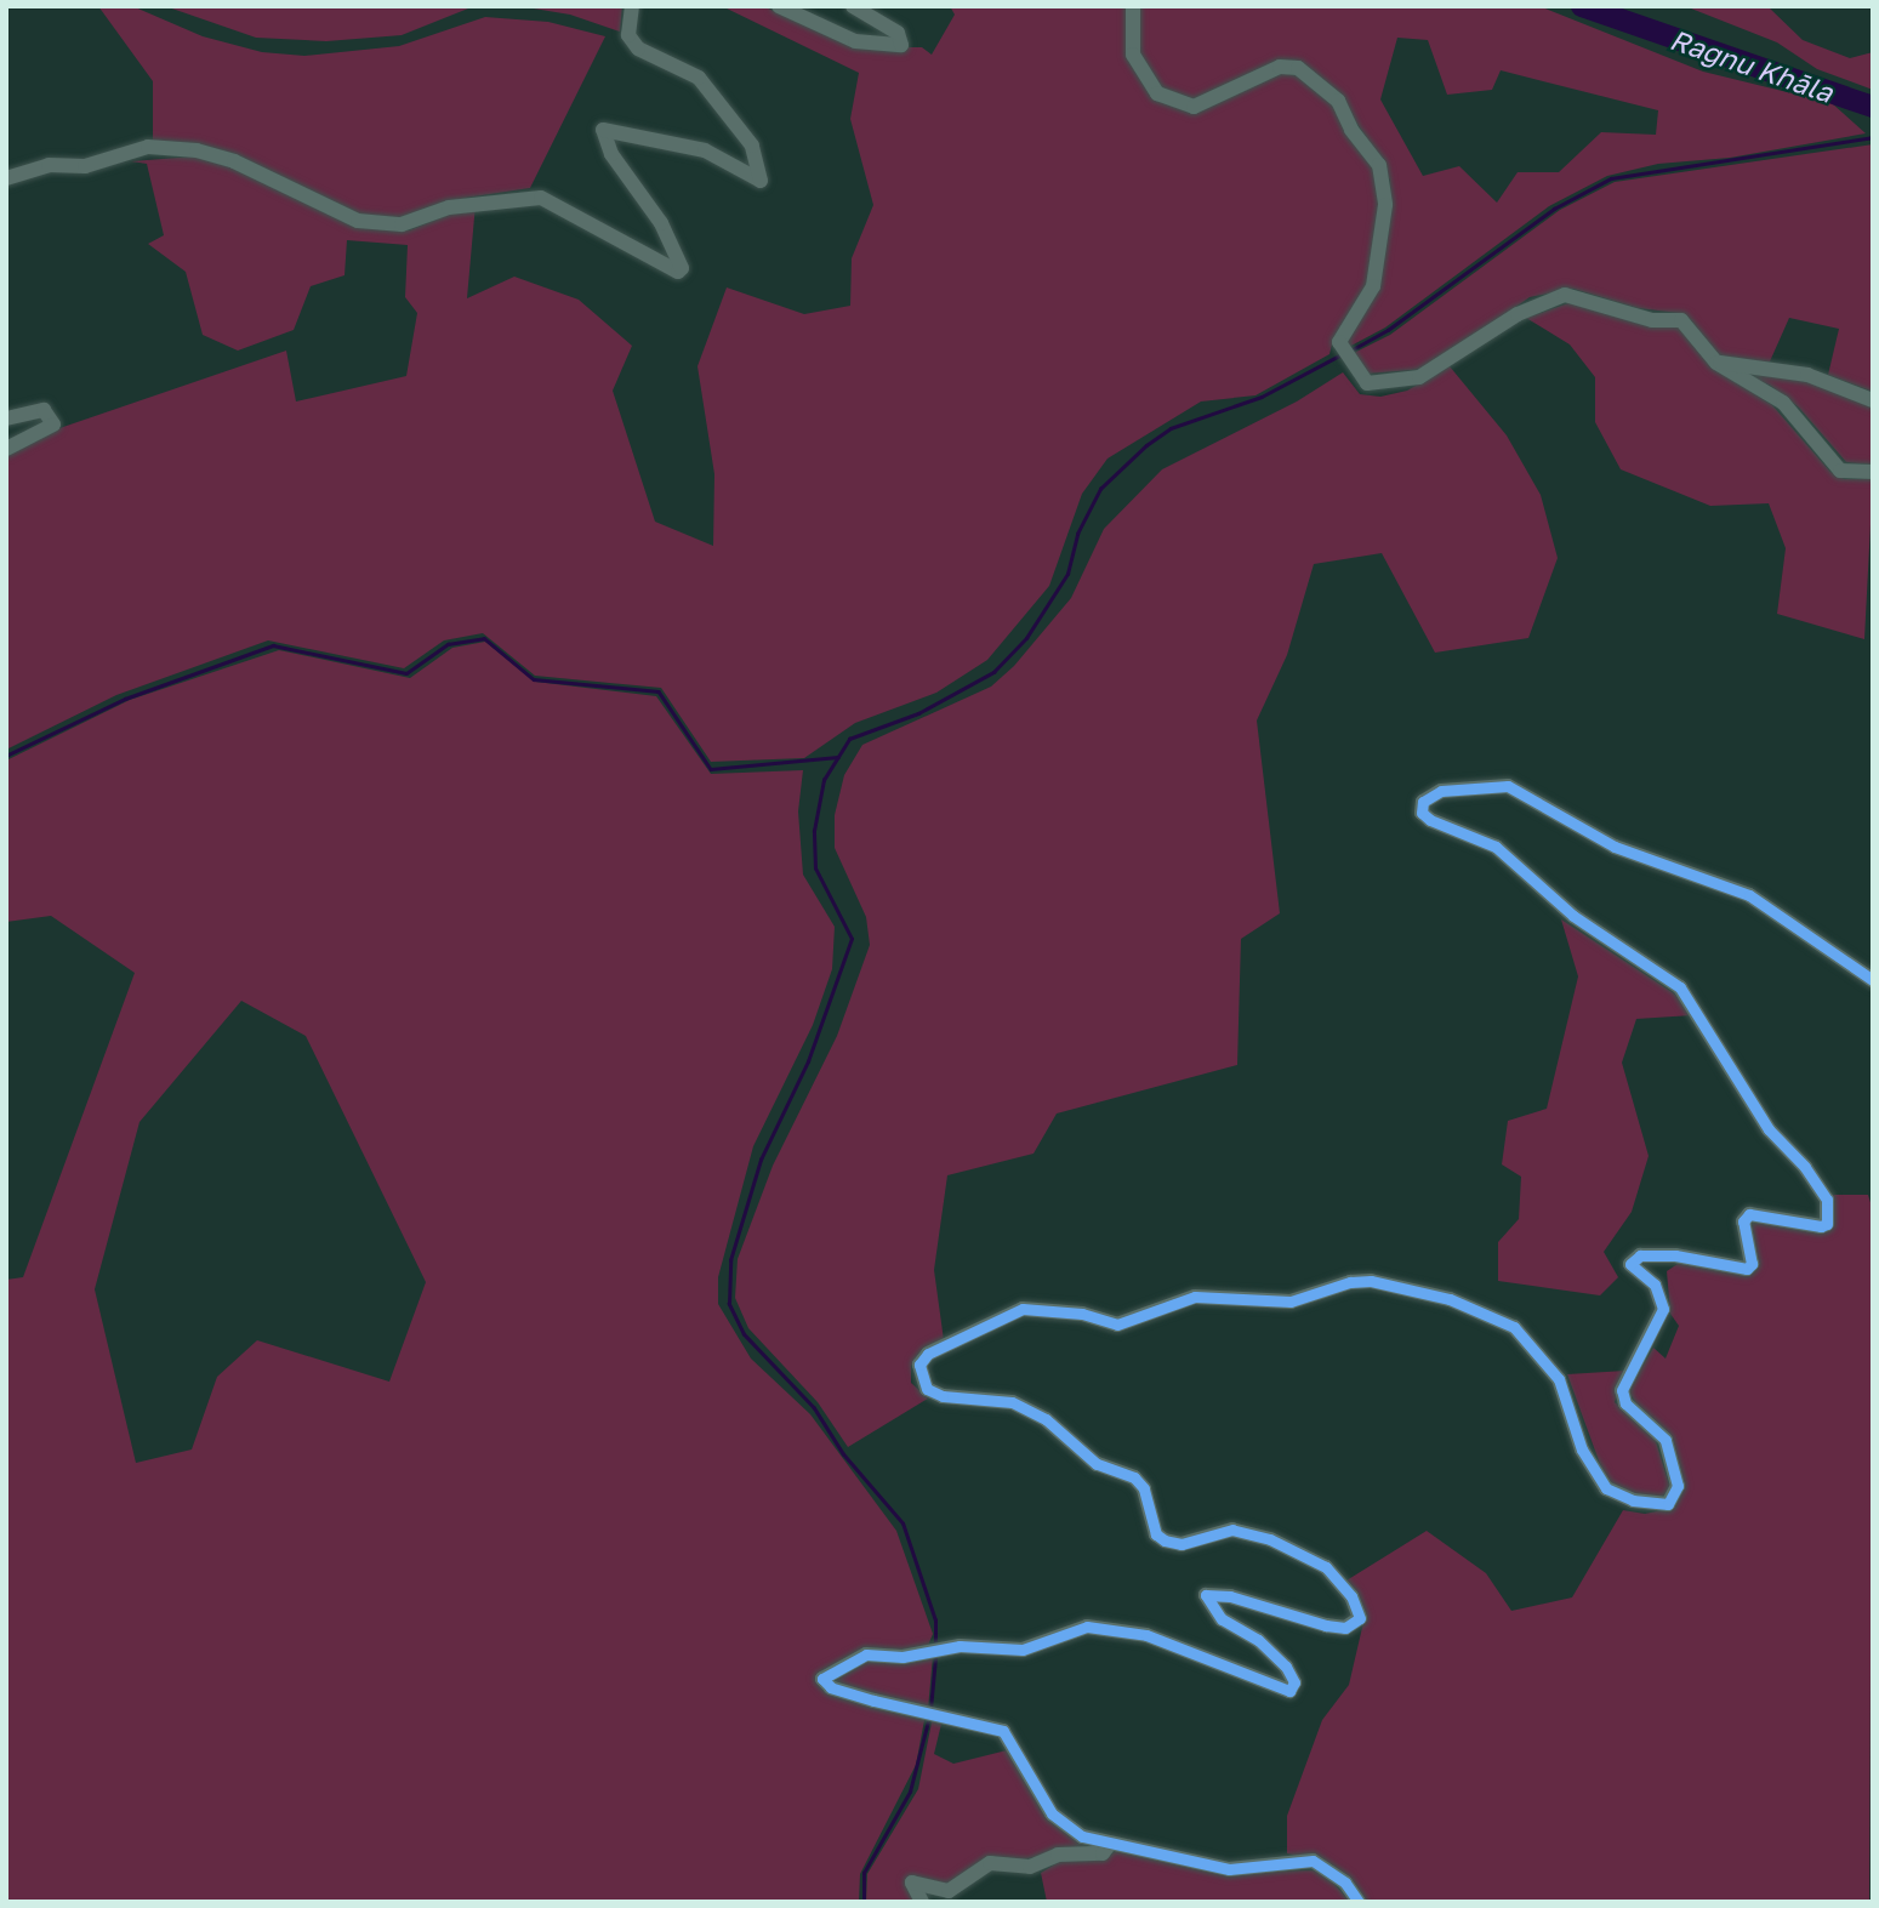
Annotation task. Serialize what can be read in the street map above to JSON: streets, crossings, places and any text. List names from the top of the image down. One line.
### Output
{"water":["Ragnu Khāla"]}
